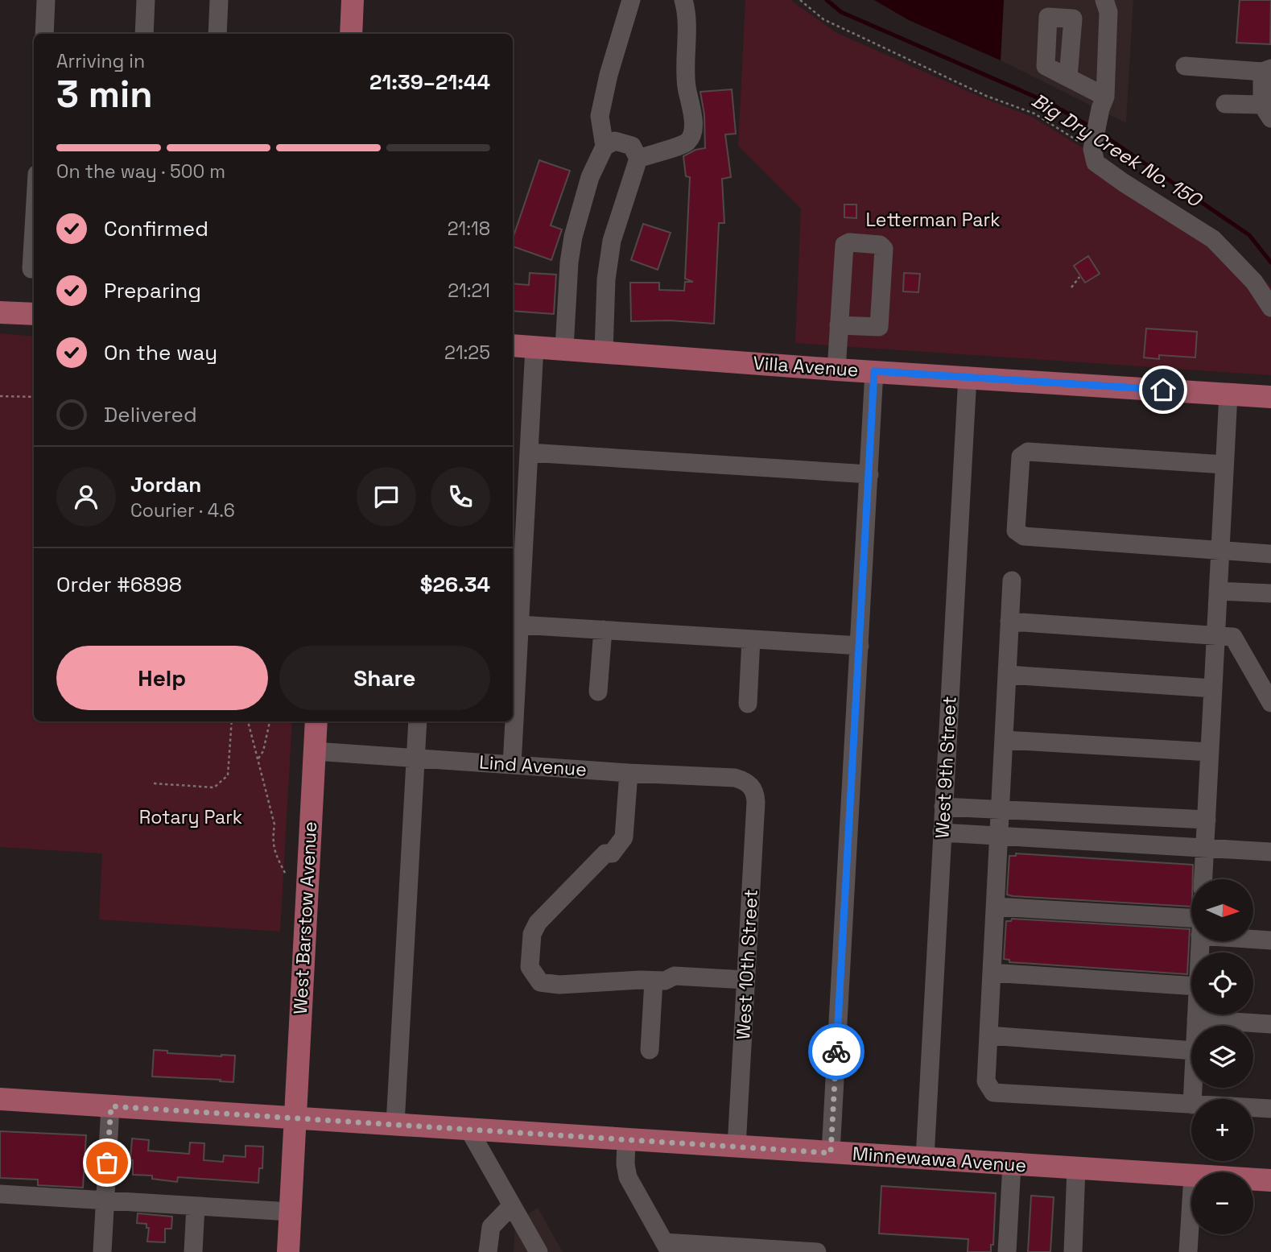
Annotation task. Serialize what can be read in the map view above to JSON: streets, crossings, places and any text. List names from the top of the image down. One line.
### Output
{"streets":{"main road":["Villa Avenue","West Barstow Avenue","Minnewawa Avenue"],"street":["Lind Avenue","West 9th Street","West 10th Street"]},"crossings":[["Villa Avenue","West 9th Street"],["Lind Avenue","West Barstow Avenue"],["Lind Avenue","West 10th Street"],["West 9th Street","Minnewawa Avenue"],["West Barstow Avenue","Minnewawa Avenue"],["West 10th Street","Minnewawa Avenue"]],"water":["Big Dry Creek No. 150"],"parks":["Letterman Park","Rotary Park"],"north":"right","page":{"heading":["3 min","Arriving in","21:39–21:44"],"panel":["Jordan","Courier · 4.6","Order #6898","$26.34"],"bar":"On the way · 500 m","list":[["Confirmed","21:18"],["Preparing","21:21"],["On the way","21:25"],"Delivered"],"buttons":["Help","Share"],"map_buttons":["+","−"]}}
